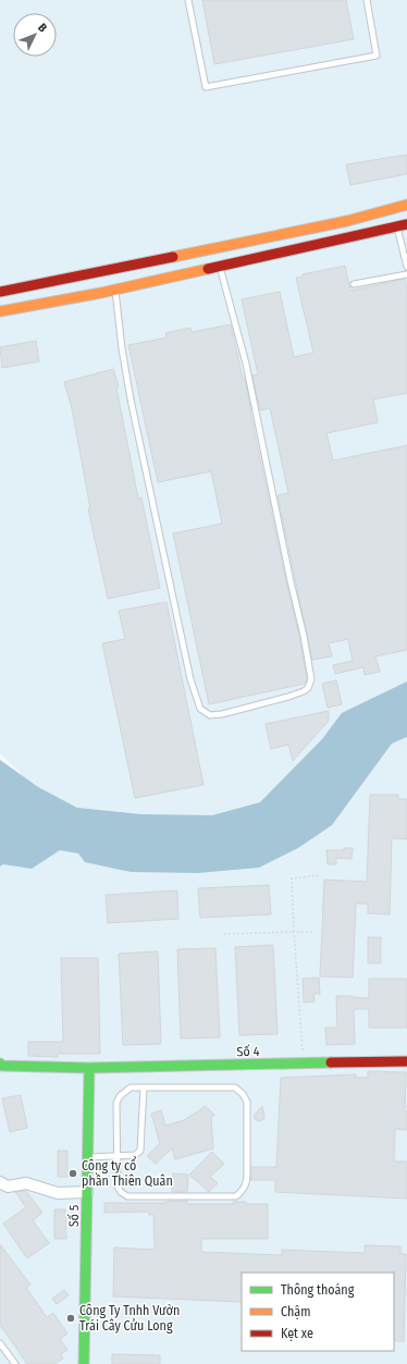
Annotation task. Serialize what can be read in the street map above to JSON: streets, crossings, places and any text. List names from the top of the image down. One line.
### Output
{"streets":{"street":["Số 4","Số 5"]},"crossings":[["Số 4","Số 5"]],"places":["Công ty cổ phần Thiên Quân","Công Ty Tnhh Vườn Trái Cây Cửu Long"],"legend":["Thông thoáng","Chậm","Kẹt xe"],"north":"top right"}
